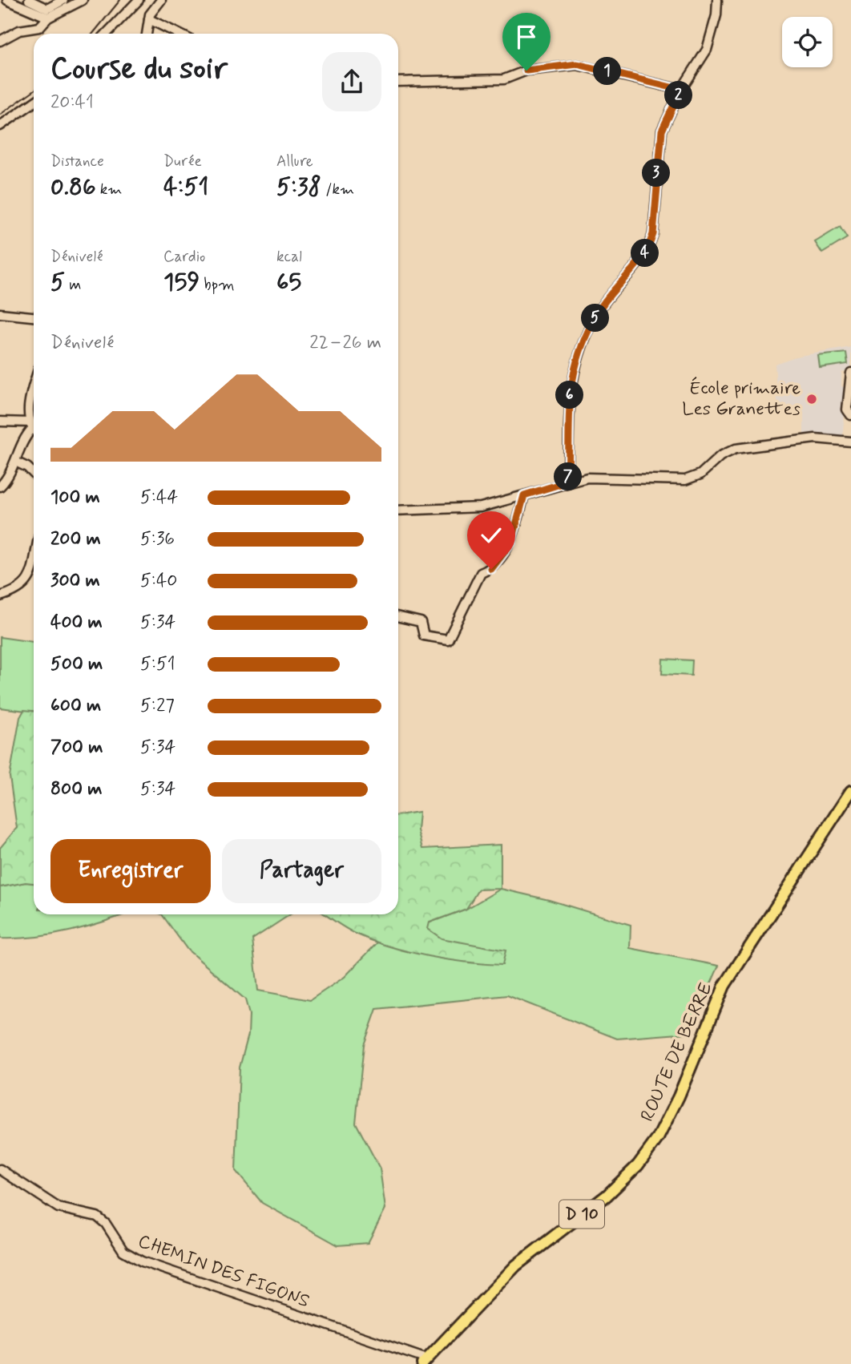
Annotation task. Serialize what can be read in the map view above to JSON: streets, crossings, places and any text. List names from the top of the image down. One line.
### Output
{"streets":{"main road":["ROUTE DE BERRE","D 10"],"street":["CHEMIN DES FIGONS"]},"crossings":[["ROUTE DE BERRE","CHEMIN DES FIGONS"]],"places":["École primaire Les Granettes"],"page":{"heading":["Course du soir","20:41"],"pins":["1","2","3","4","5","6","7"],"stats":[["Distance","0.86 km"],["Durée","4:51"],["Allure","5:38 /km"],["Dénivelé","5 m"],["Cardio","159 bpm"],["kcal","65"]],"chart":["Dénivelé","22–26 m"],"list":[{"name":"100 m","note":"5:44"},{"name":"200 m","note":"5:36"},{"name":"300 m","note":"5:40"},{"name":"400 m","note":"5:34"},{"name":"500 m","note":"5:51"},{"name":"600 m","note":"5:27"},{"name":"700 m","note":"5:34"},{"name":"800 m","note":"5:34"}],"buttons":["Enregistrer","Partager"]}}
